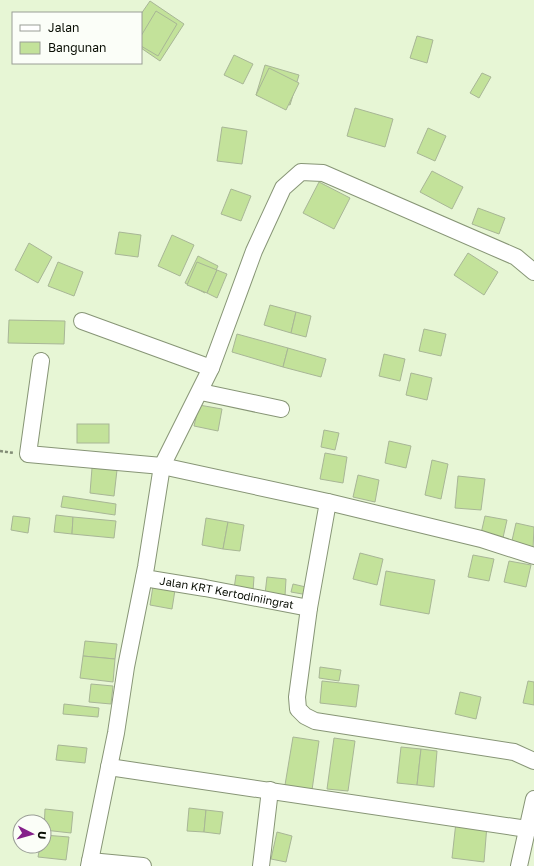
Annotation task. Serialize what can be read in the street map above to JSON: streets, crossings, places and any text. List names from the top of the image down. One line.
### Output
{"streets":{"street":["Jalan KRT Kertodiniingrat"]},"legend":["Jalan","Bangunan"],"north":"right"}
